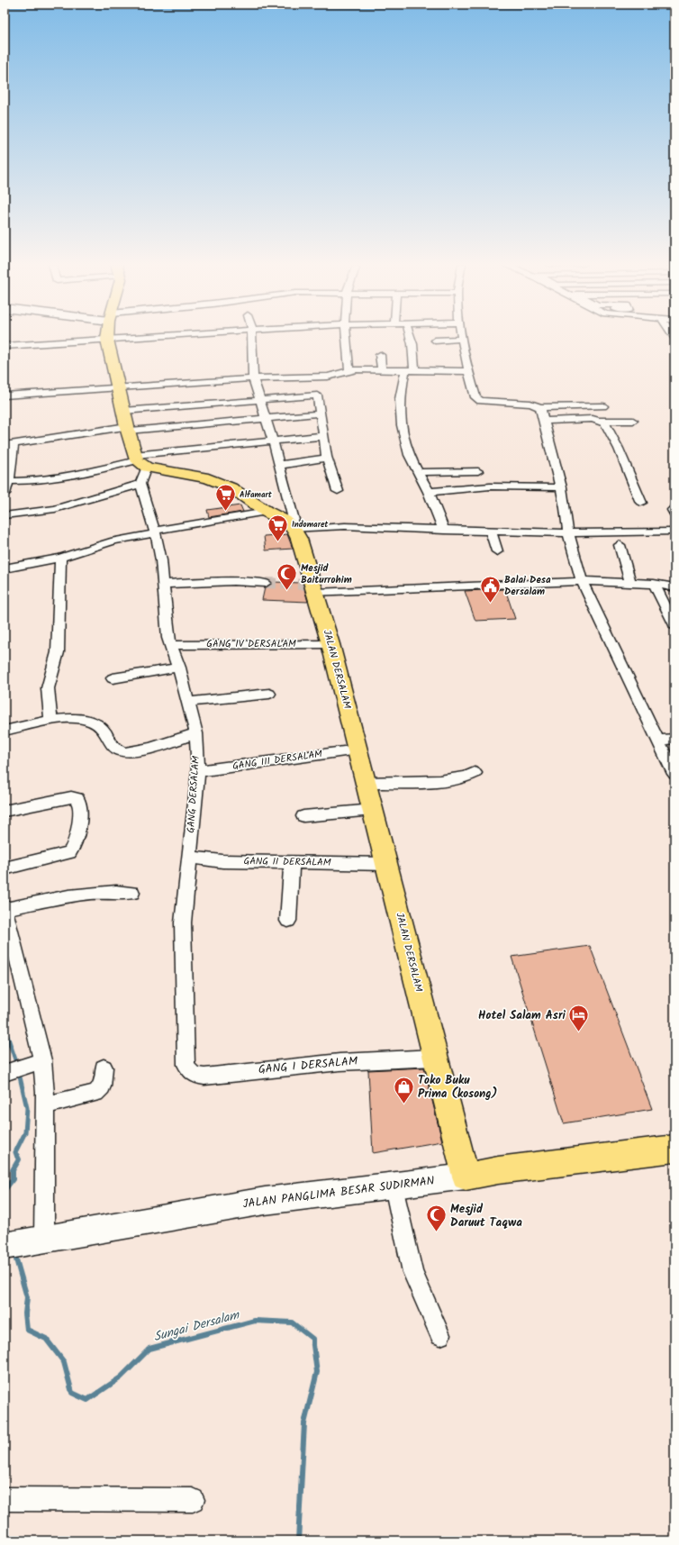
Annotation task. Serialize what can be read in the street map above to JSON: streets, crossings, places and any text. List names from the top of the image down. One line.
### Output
{"streets":{"main road":["JALAN DERSALAM","JALAN PANGLIMA BESAR SUDIRMAN"],"street":["GANG IV DERSALAM","GANG III DERSALAM","GANG DERSALAM","GANG II DERSALAM","GANG I DERSALAM"]},"crossings":[["GANG IV DERSALAM","JALAN DERSALAM"],["GANG IV DERSALAM","GANG DERSALAM"],["JALAN DERSALAM","GANG III DERSALAM"],["JALAN DERSALAM","GANG II DERSALAM"],["JALAN DERSALAM","GANG I DERSALAM"],["JALAN DERSALAM","JALAN PANGLIMA BESAR SUDIRMAN"],["GANG III DERSALAM","GANG DERSALAM"],["GANG DERSALAM","GANG II DERSALAM"],["GANG DERSALAM","GANG I DERSALAM"]],"water":["Sungai Dersalam"],"places":{"supermarket":["Alfamart","Indomaret"],"mosque":["Mesjid Baiturrohim","Mesjid Daruut Taqwa"],"public building":["Balai Desa Dersalam"],"hotel":["Hotel Salam Asri"],"shop":["Toko Buku Prima (kosong)"]}}
